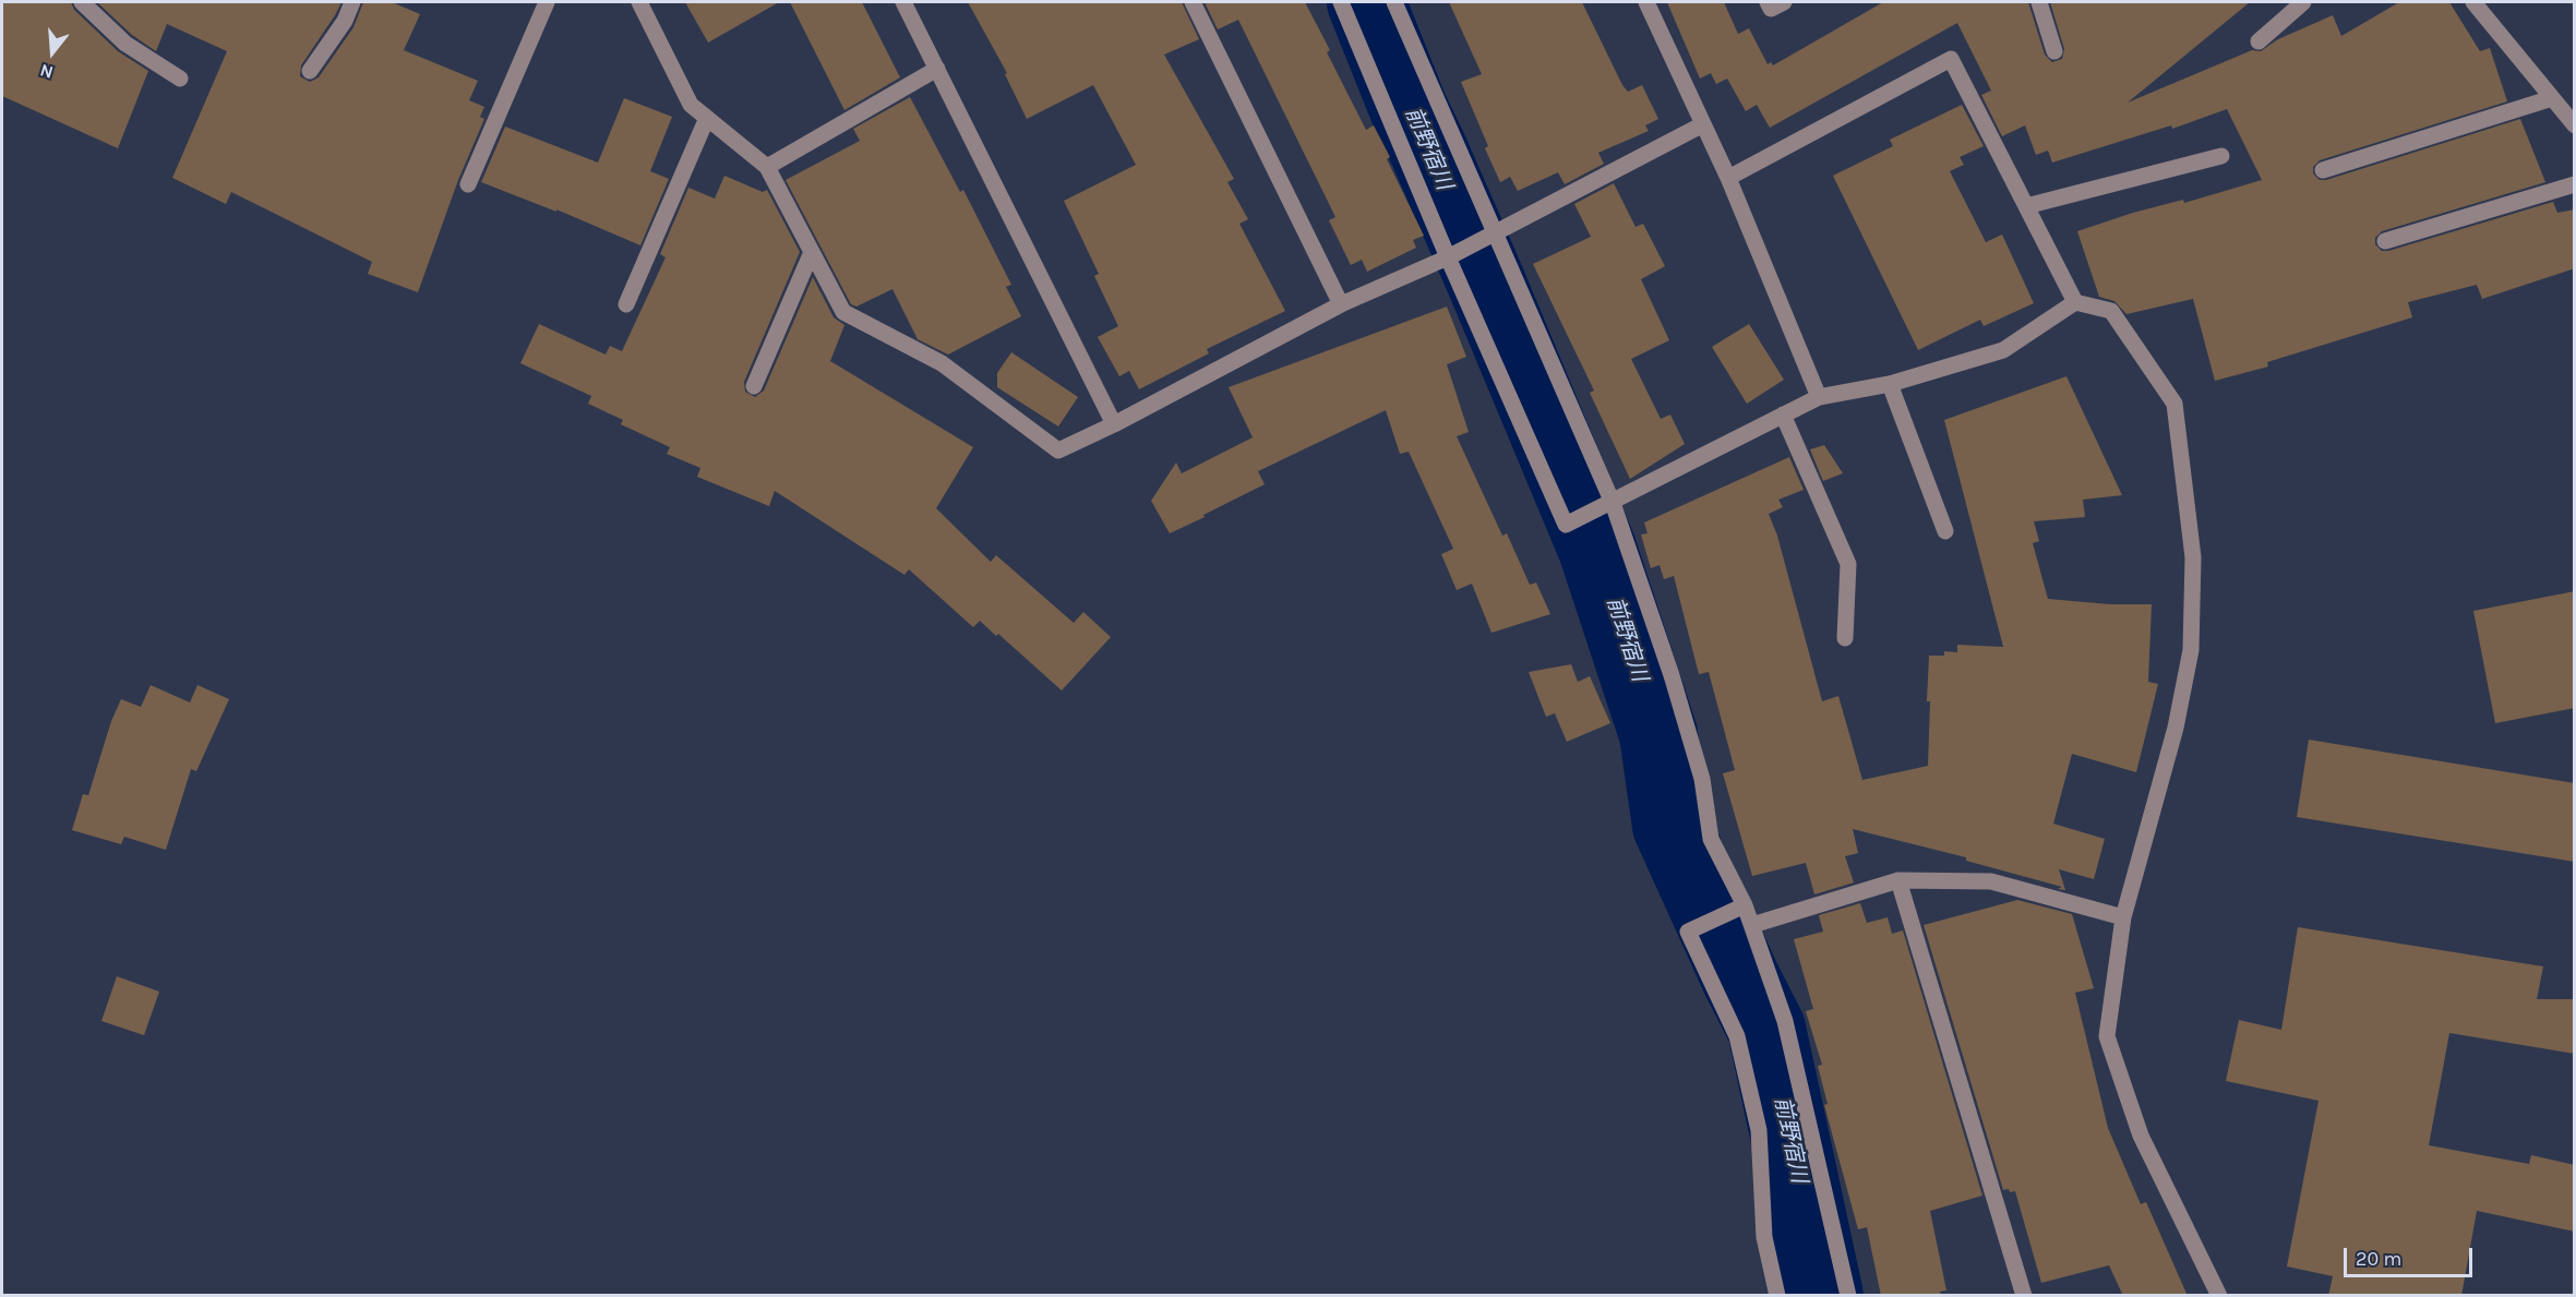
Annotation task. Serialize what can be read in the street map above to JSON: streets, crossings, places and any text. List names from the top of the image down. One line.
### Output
{"water":["前野宿川"],"scale_bar":"20 m","north":"bottom"}
